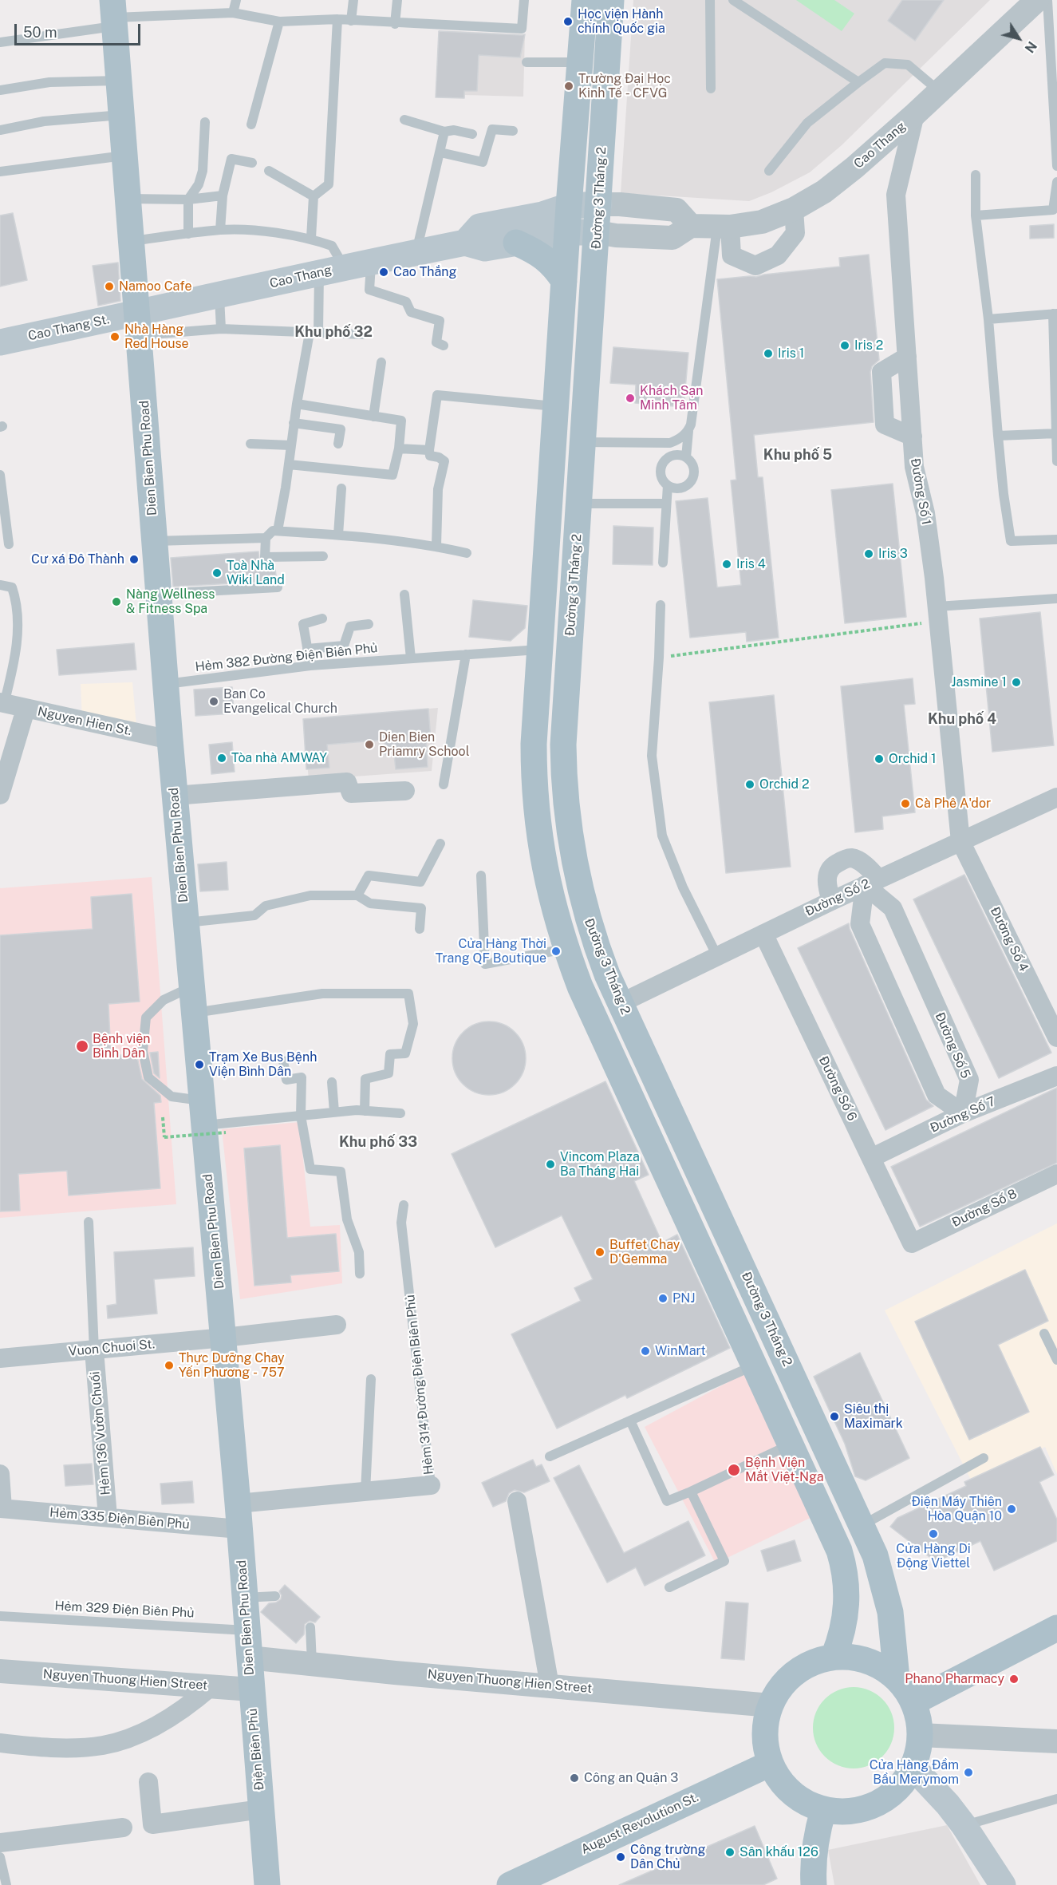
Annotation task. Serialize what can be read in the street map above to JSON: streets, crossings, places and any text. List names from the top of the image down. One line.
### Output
{"streets":{"main road":["Cao Thang","Đường 3 Tháng 2","Cao Thang St.","Dien Bien Phu Road","Điện Biên Phủ","August Revolution St."],"street":["Đường Số 1","Nguyen Hien St.","Đường Số 2","Đường Số 4","Đường Số 5","Đường Số 6","Đường Số 7","Đường Số 8","Vuon Chuoi St.","Hẻm 314 Đường Điện Biên Phủ","Hẻm 136 Vườn Chuối","Hẻm 335 Điện Biên Phủ","Nguyen Thuong Hien Street"],"lane":["Hẻm 382 Đường Điện Biên Phủ","Hẻm 329 Ðiện Biên Phủ"]},"crossings":[["Cao Thang","Đường 3 Tháng 2"],["Cao Thang","Cao Thang St."],["Cao Thang","Dien Bien Phu Road"],["Cao Thang","Đường Số 1"],["Đường 3 Tháng 2","Đường Số 2"],["Đường 3 Tháng 2","Nguyen Thuong Hien Street"],["Đường 3 Tháng 2","August Revolution St."],["Cao Thang St.","Dien Bien Phu Road"],["Dien Bien Phu Road","Hẻm 382 Đường Điện Biên Phủ"],["Dien Bien Phu Road","Nguyen Hien St."],["Dien Bien Phu Road","Vuon Chuoi St."],["Dien Bien Phu Road","Hẻm 314 Đường Điện Biên Phủ"],["Dien Bien Phu Road","Hẻm 335 Điện Biên Phủ"],["Dien Bien Phu Road","Hẻm 329 Ðiện Biên Phủ"],["Dien Bien Phu Road","Nguyen Thuong Hien Street"],["Dien Bien Phu Road","Điện Biên Phủ"],["Đường Số 1","Đường Số 2"],["Đường Số 1","Đường Số 4"],["Đường Số 2","Đường Số 4"],["Đường Số 2","Đường Số 5"],["Đường Số 2","Đường Số 6"],["Đường Số 5","Đường Số 7"],["Đường Số 6","Đường Số 7"],["Đường Số 6","Đường Số 8"],["Vuon Chuoi St.","Hẻm 136 Vườn Chuối"],["Hẻm 136 Vườn Chuối","Hẻm 335 Điện Biên Phủ"],["Nguyen Thuong Hien Street","Điện Biên Phủ"],["Nguyen Thuong Hien Street","August Revolution St."]],"districts":["Khu phố 32","Khu phố 5","Khu phố 4","Khu phố 33"],"places":["Học viện Hành chính Quốc gia","Trường Đại Học Kinh Tế - CFVG","Cao Thắng","Namoo Cafe","Nhà Hàng Red House","Iris 2","Iris 1","Khách Sạn Minh Tâm","Iris 3","Cư xá Đô Thành","Iris 4","Toà Nhà Wiki Land","Nàng Wellness & Fitness Spa","Jasmine 1","Ban Co Evangelical Church","Dien Bien Priamry School","Tòa nhà AMWAY","Orchid 1","Orchid 2","Cà Phê A'dor","Cửa Hàng Thời Trang QF Boutique","Bệnh viện Bình Dân","Trạm Xe Bus Bệnh Viện Bình Dân","Vincom Plaza Ba Tháng Hai","Buffet Chay D'Gemma","PNJ","WinMart","Thực Dưỡng Chay Yến Phương - 757","Siêu thị Maximark","Bệnh Viện Mắt Việt-Nga","Điện Máy Thiên Hòa Quận 10","Cửa Hàng Di Động Viettel","Phano Pharmacy","Cửa Hàng Đầm Bầu Merymom","Công an Quận 3","Sân khấu 126","Công trường Dân Chủ"],"scale_bar":"50 m","north":"bottom right"}
